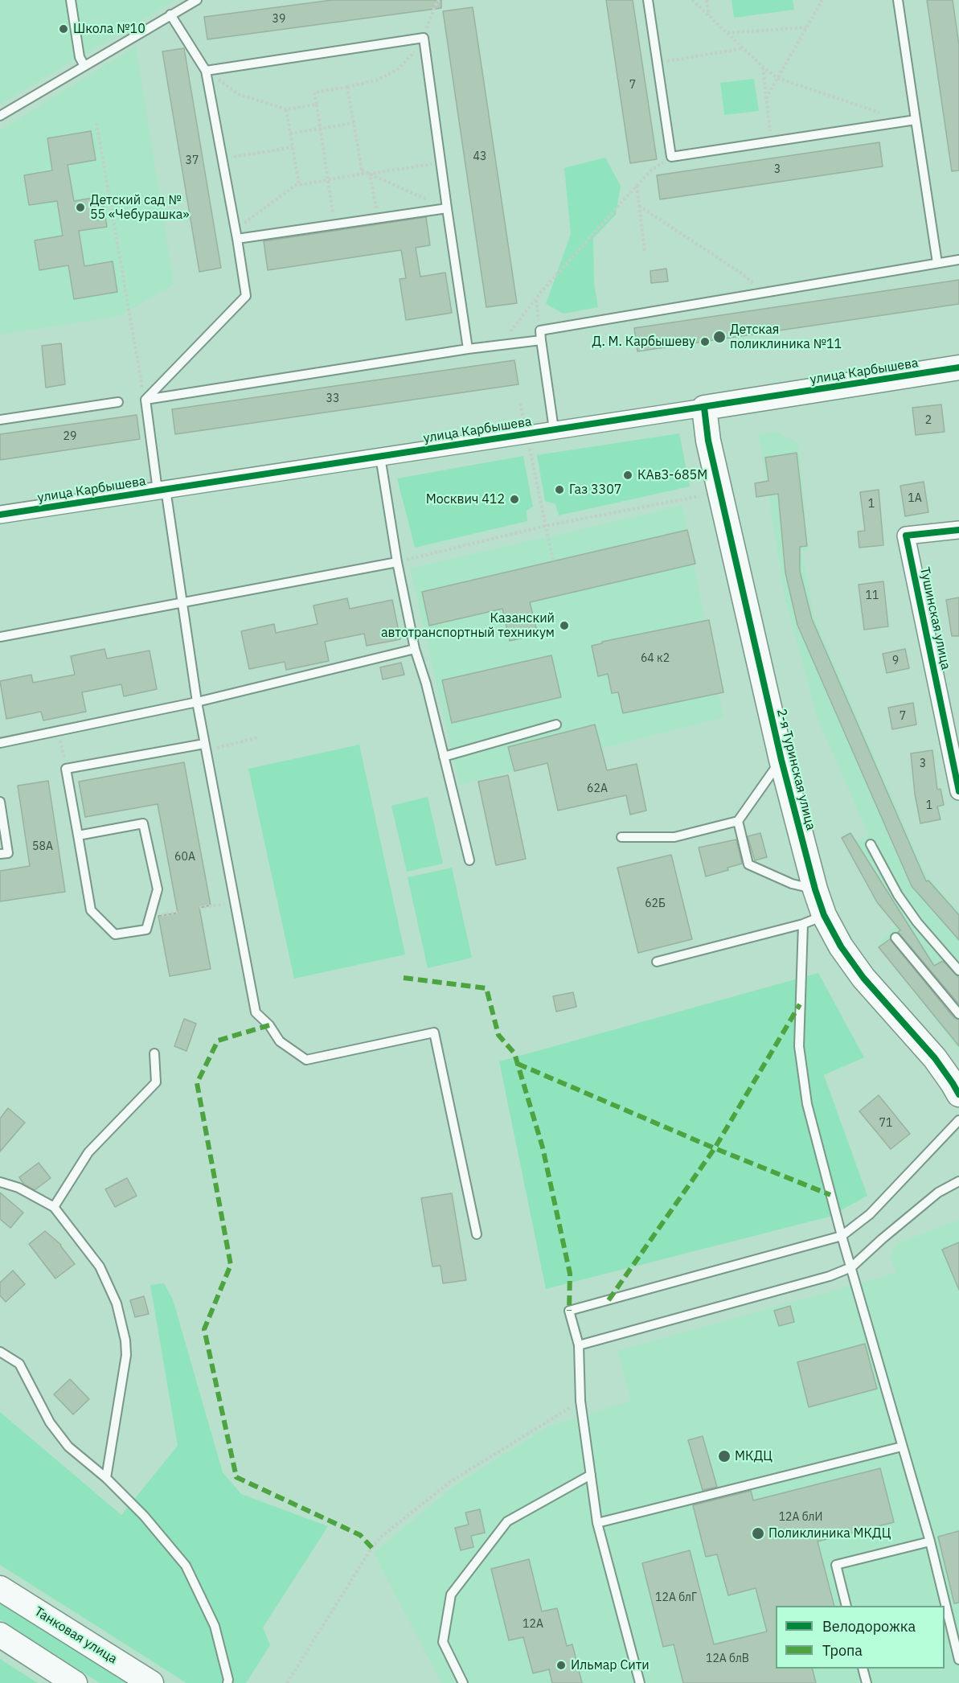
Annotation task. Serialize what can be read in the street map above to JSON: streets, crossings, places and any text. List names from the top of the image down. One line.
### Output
{"streets":{"street":["улица Карбышева","Тушинская улица","2-я Туринская улица","Танковая улица"]},"crossings":[["улица Карбышева","2-я Туринская улица"]],"places":["Школа №10","Детский сад № 55 «Чебурашка»","Детская поликлиника №11","Д. М. Карбышеву","КАвЗ-685М","Газ 3307","Москвич 412","Казанский автотранспортный техникум","МКДЦ","Поликлиника МКДЦ","Ильмар Сити"],"house_numbers":["39","7","43","37","3","33","2","29","1А","1","11","64 к2","9","7","3","62А","1","58А","60А","62Б","71","12А блИ","12А блГ","12А","12А блВ"],"legend":["Велодорожка","Тропа"]}
